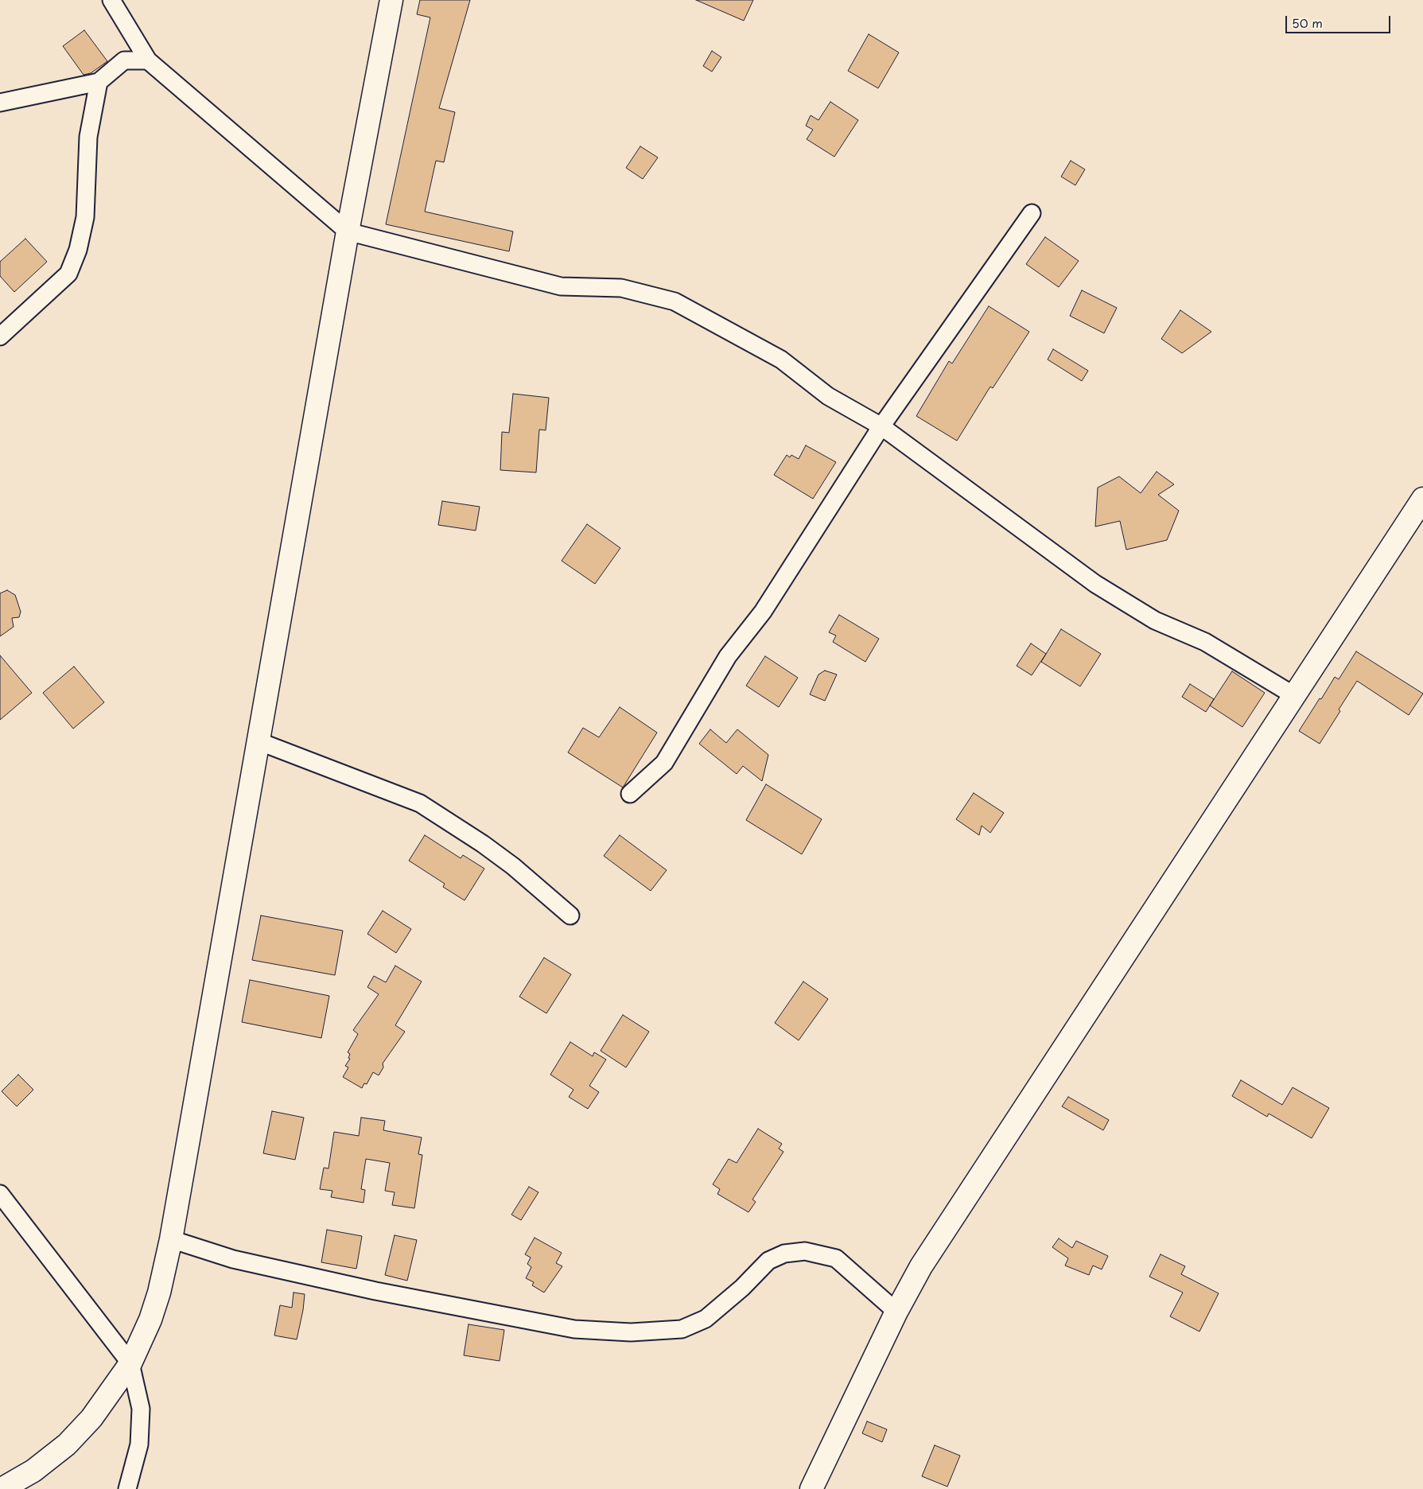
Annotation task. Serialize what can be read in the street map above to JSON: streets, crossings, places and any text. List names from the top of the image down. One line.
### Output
{"scale_bar":"50 m"}
